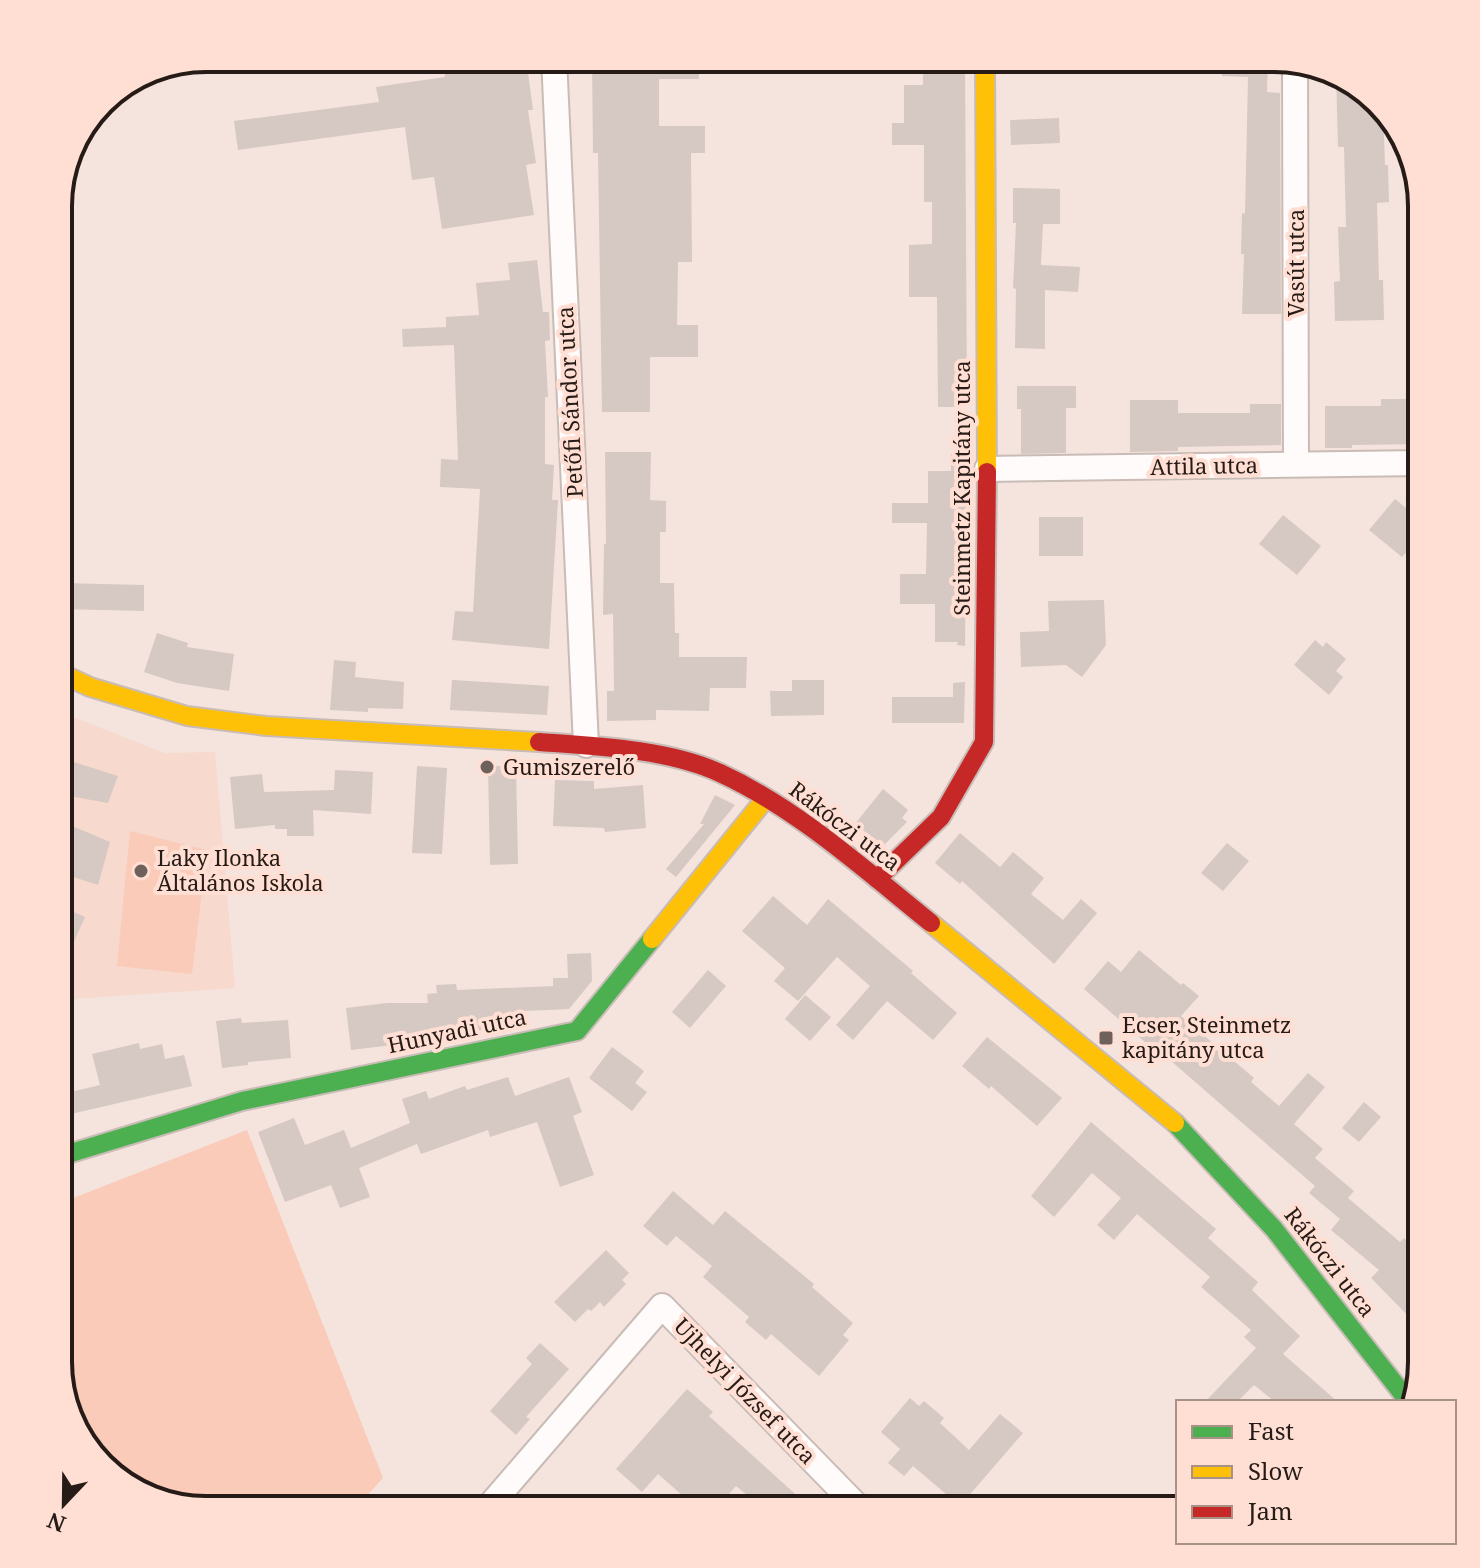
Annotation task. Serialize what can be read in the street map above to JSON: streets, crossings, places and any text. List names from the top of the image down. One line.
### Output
{"streets":{"street":["Vasút utca","Petőfi Sándor utca","Attila utca","Steinmetz Kapitány utca","Rákóczi utca","Hunyadi utca","Ujhelyi József utca"]},"crossings":[["Vasút utca","Attila utca"],["Petőfi Sándor utca","Rákóczi utca"],["Attila utca","Steinmetz Kapitány utca"],["Steinmetz Kapitány utca","Rákóczi utca"],["Rákóczi utca","Hunyadi utca"]],"places":{"other":["Gumiszerelő","Laky Ilonka Általános Iskola"],"transit":["Ecser, Steinmetz kapitány utca"]},"legend":["Fast","Slow","Jam"],"north":"bottom"}
